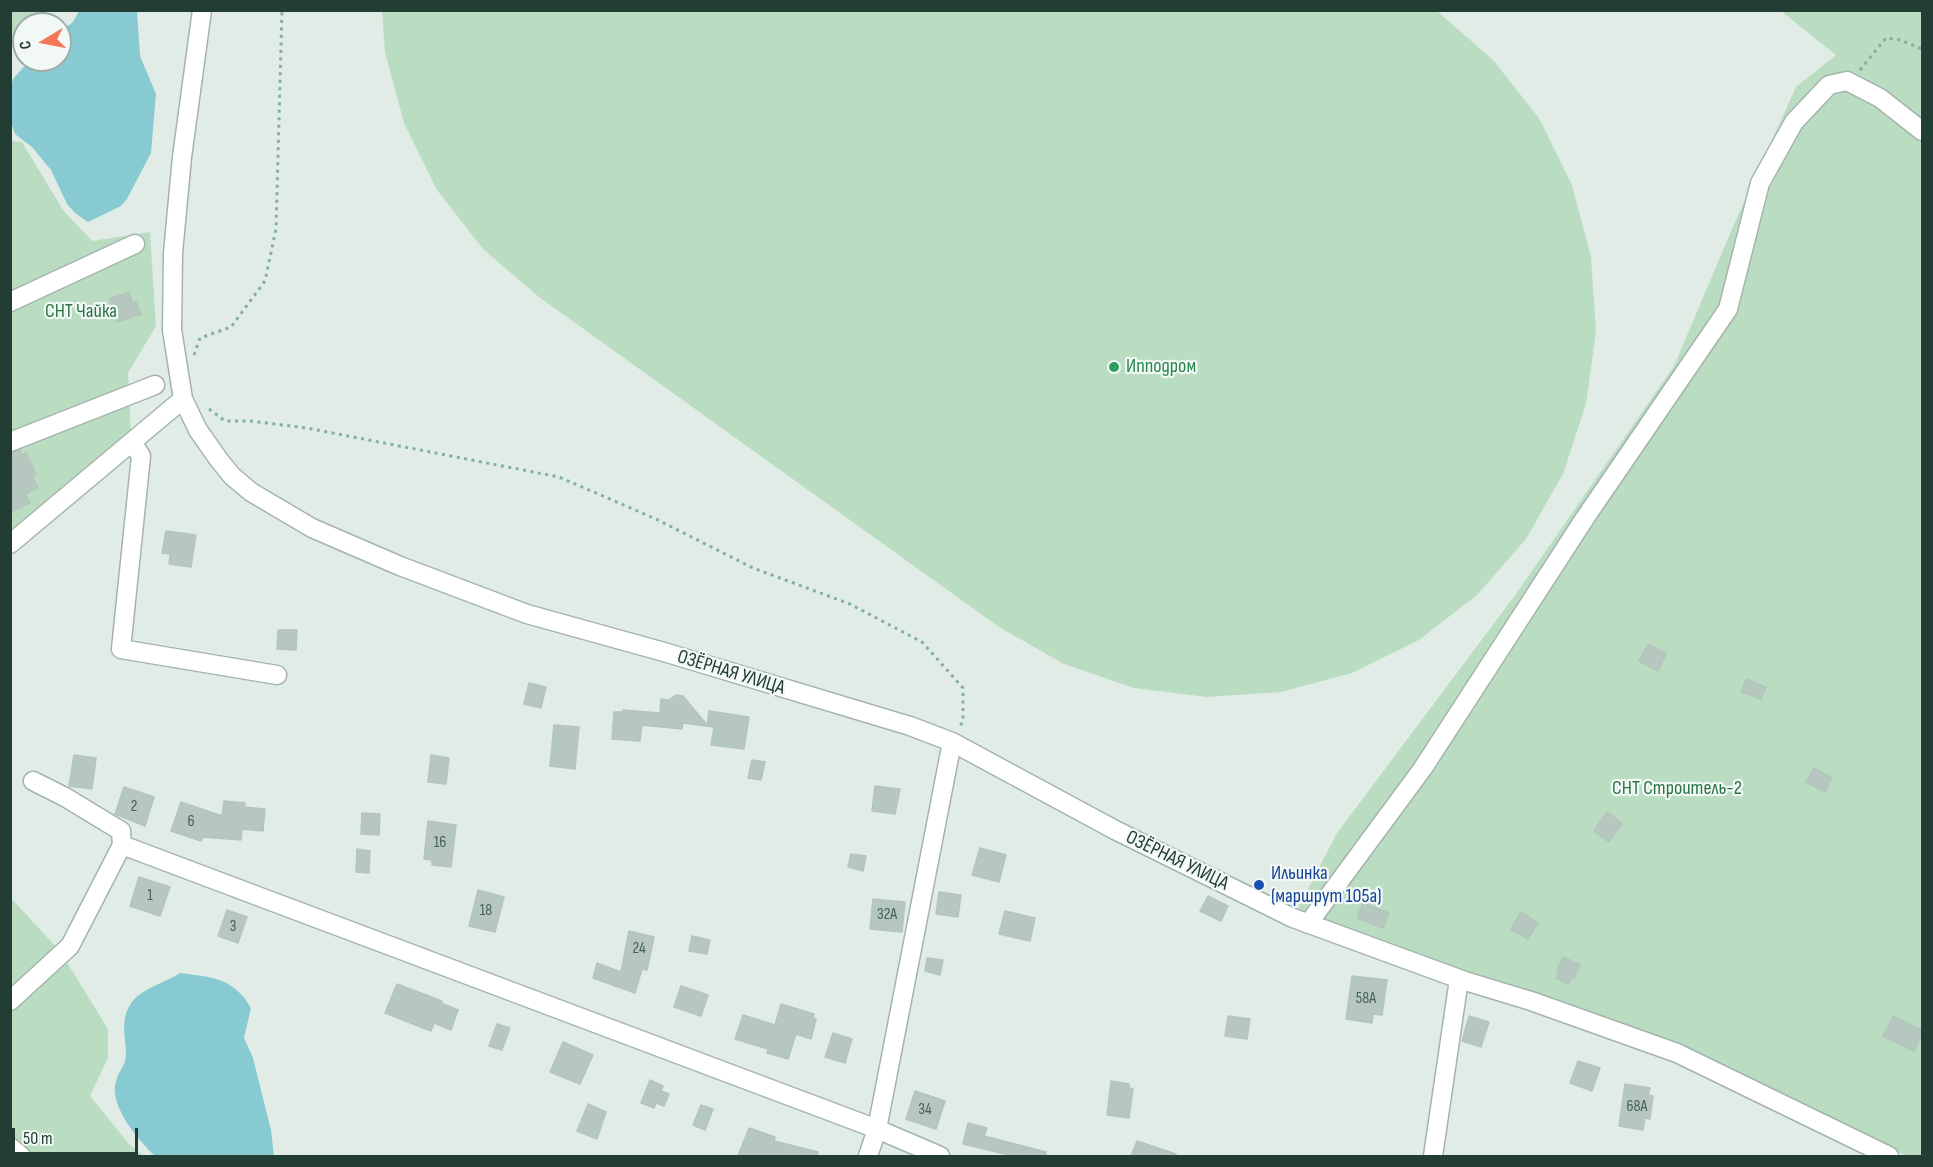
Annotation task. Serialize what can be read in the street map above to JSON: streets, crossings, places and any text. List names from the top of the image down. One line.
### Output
{"streets":{"street":["ОЗЁРНАЯ УЛИЦА"]},"parks":["СНТ Чайка","СНТ Строитель-2"],"places":["Ипподром","Ильинка (маршрут 105а)"],"house_numbers":["2","6","16","1","18","32А","3","24","58А","68А","34"],"scale_bar":"50 m","north":"left"}
